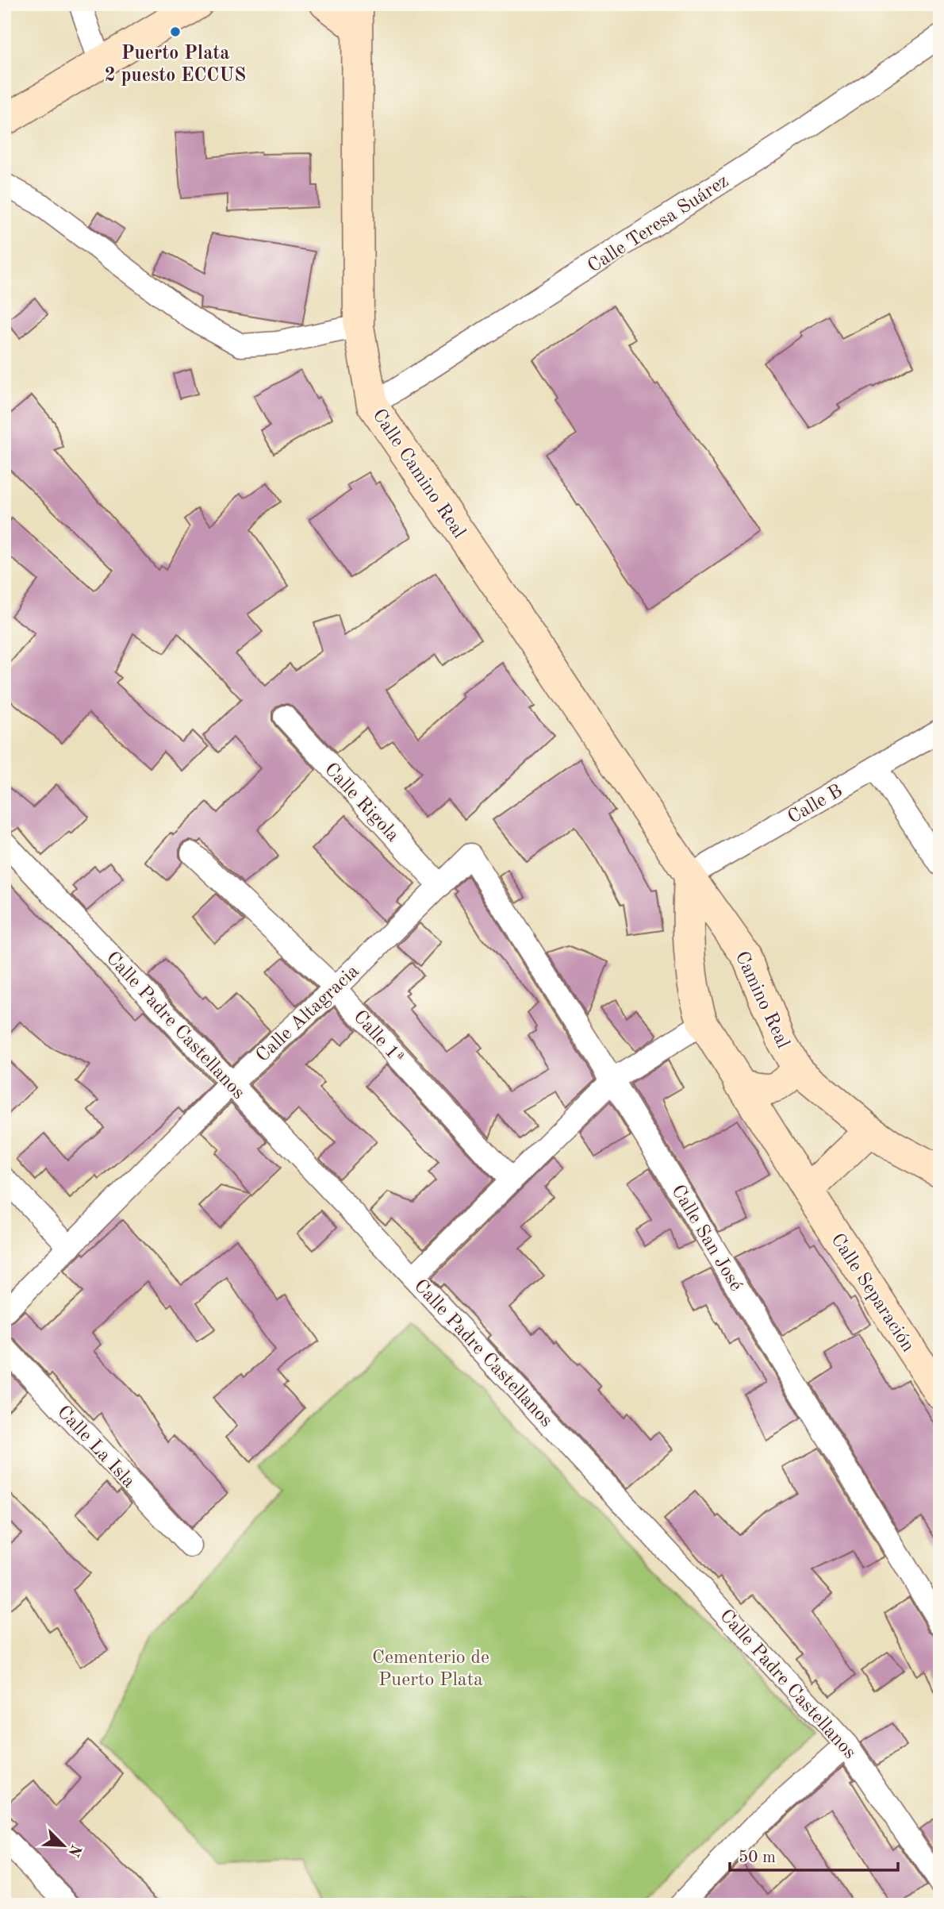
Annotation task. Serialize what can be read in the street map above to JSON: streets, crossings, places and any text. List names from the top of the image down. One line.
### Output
{"streets":{"street":["Calle Teresa Suárez","Calle Camino Real","Calle Rigola","Calle B","Camino Real","Calle Altagracia","Calle Padre Castellanos","Calle 1ª","Calle San José","Calle Separación","Calle La Isla"]},"crossings":[["Calle Teresa Suárez","Calle Camino Real"],["Calle Camino Real","Calle B"],["Calle Camino Real","Camino Real"],["Calle Camino Real","Calle Separación"],["Calle Rigola","Calle Altagracia"],["Calle B","Camino Real"],["Calle B","Calle Separación"],["Camino Real","Calle Separación"],["Calle Altagracia","Calle Padre Castellanos"],["Calle Altagracia","Calle 1ª"],["Calle Altagracia","Calle San José"]],"parks":["Cementerio de Puerto Plata"],"places":["Puerto Plata 2 puesto ECCUS"],"scale_bar":"50 m","north":"bottom right"}
